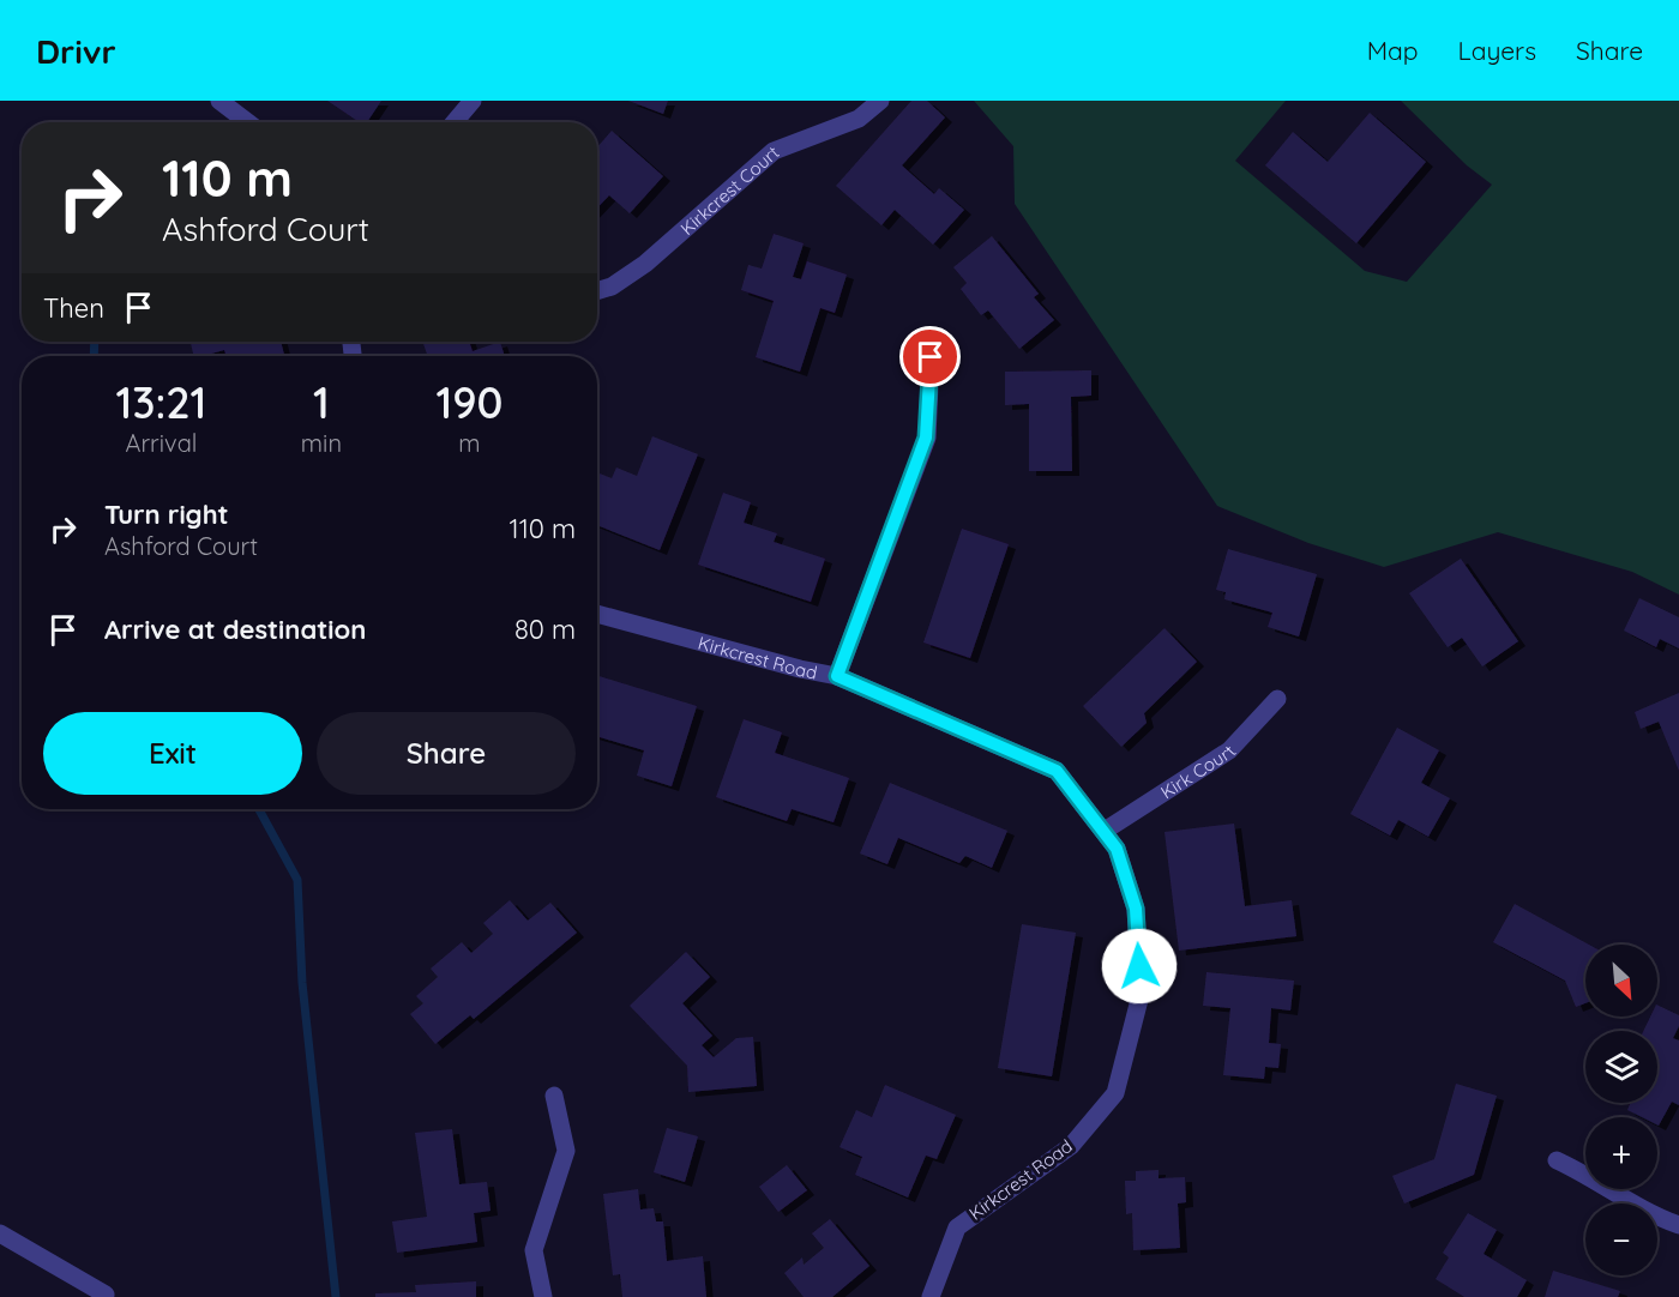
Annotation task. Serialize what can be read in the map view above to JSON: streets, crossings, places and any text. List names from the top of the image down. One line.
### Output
{"streets":{"street":["Kirkcrest Court","Kirkcrest Road","Kirk Court"]},"crossings":[["Kirkcrest Road","Kirk Court"]],"north":"bottom right","page":{"header":"Drivr","nav":["Map","Layers","Share"],"turn":["110 m","Ashford Court"],"then":"Then","eta":["13:21","Arrival","1","min","190","m"],"list":[{"name":"Turn right","note":"Ashford Court","value":"110 m"},{"name":"Arrive at destination","value":"80 m"}],"buttons":["Exit","Share"],"map_buttons":["+","−"]}}
